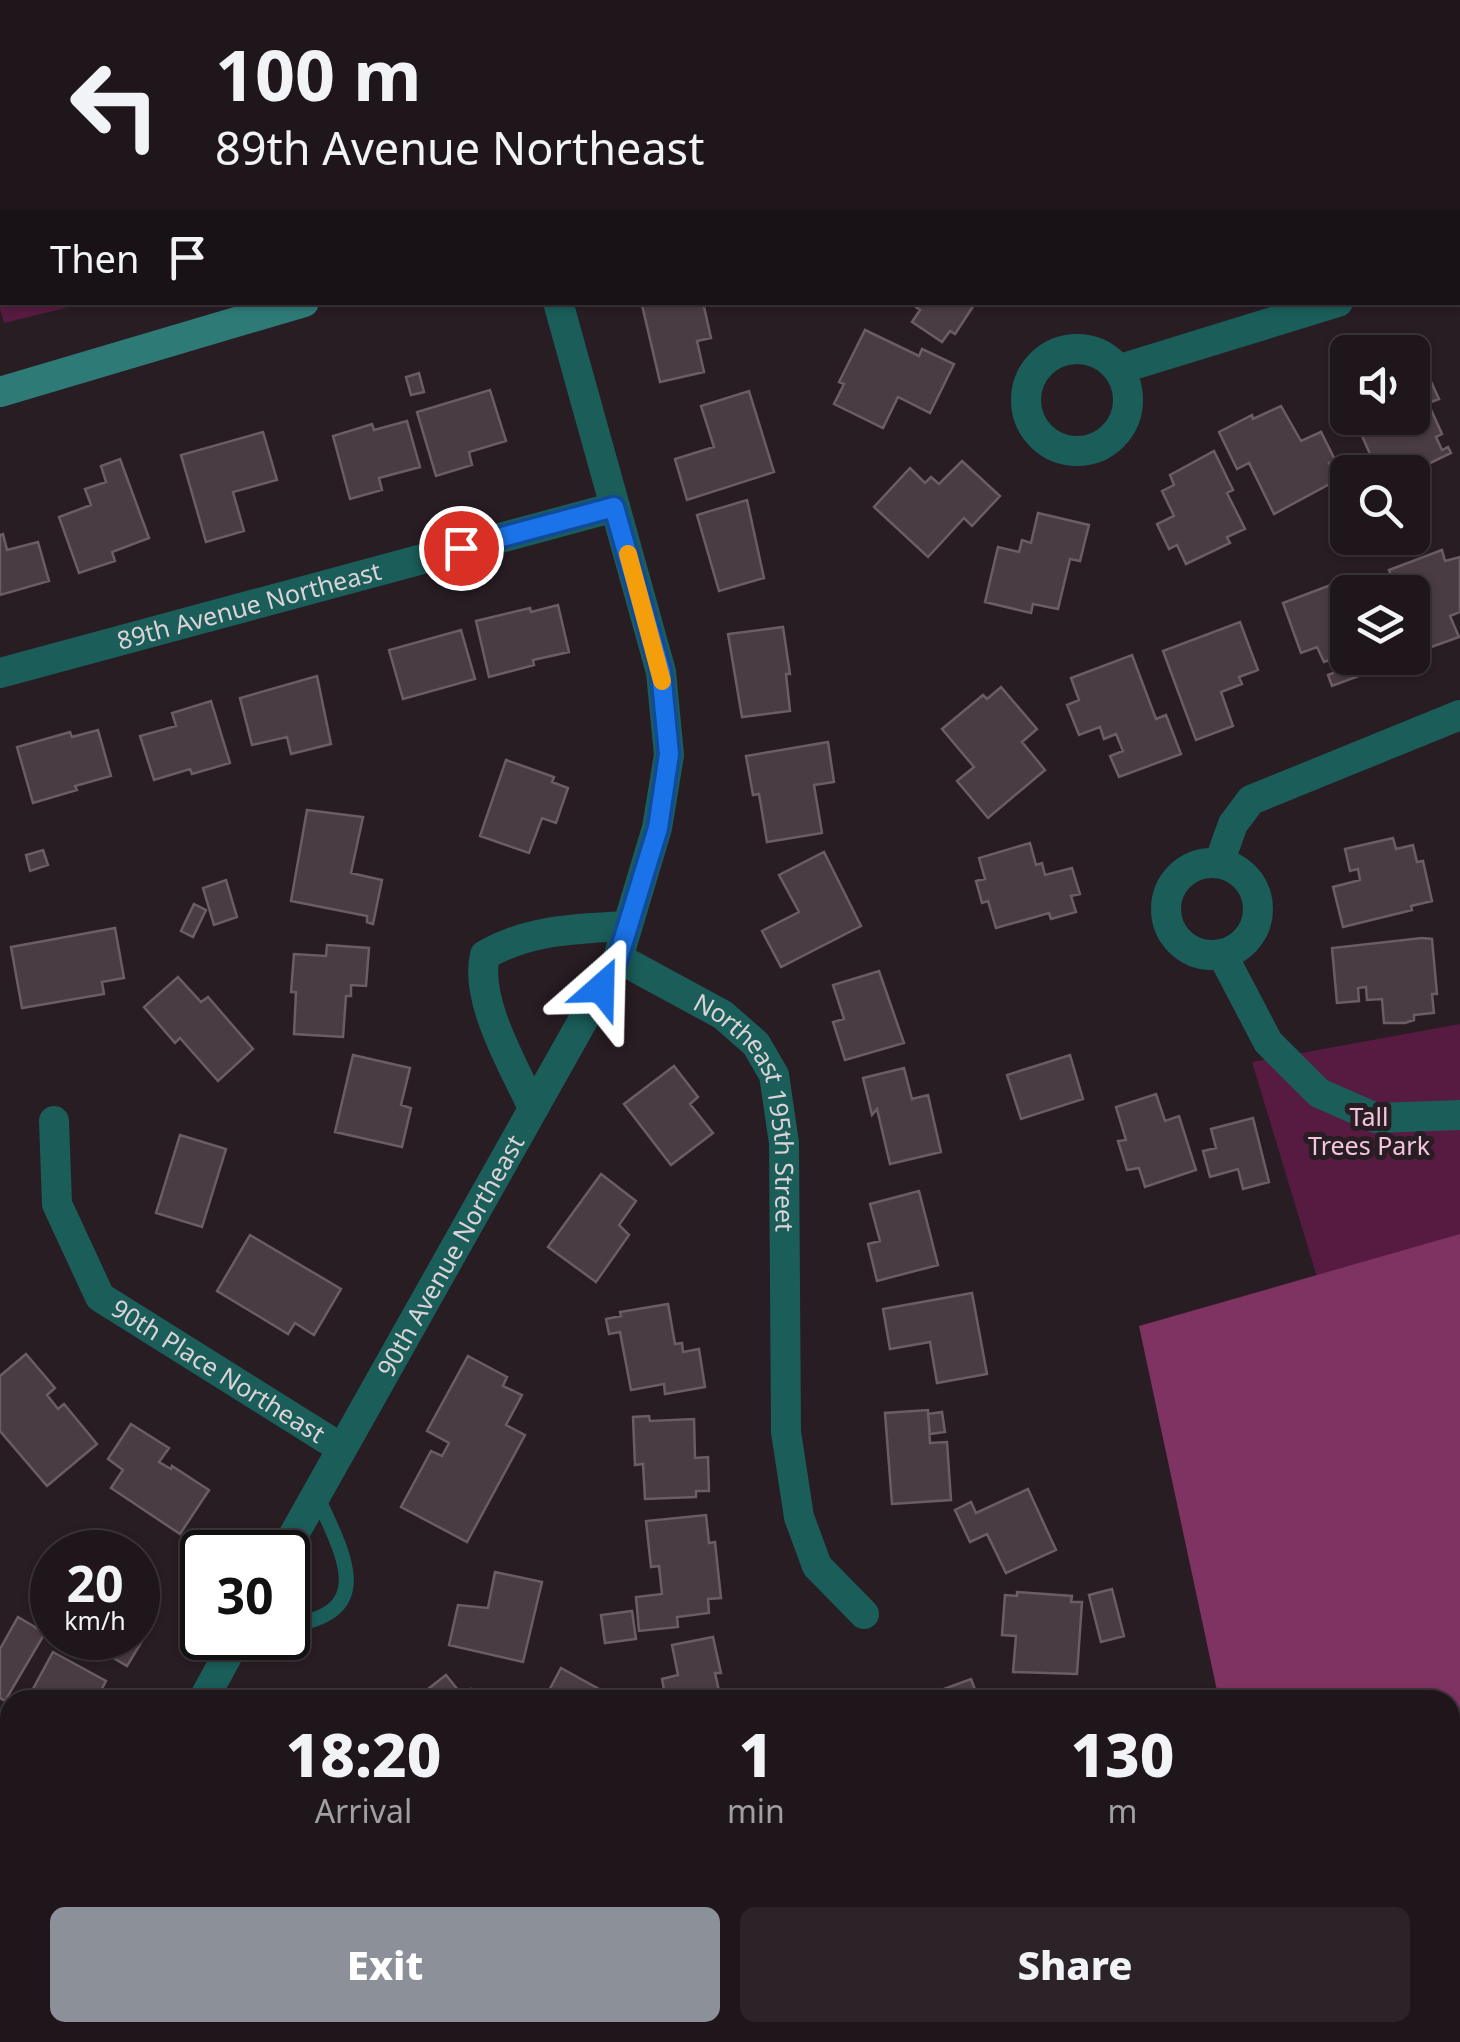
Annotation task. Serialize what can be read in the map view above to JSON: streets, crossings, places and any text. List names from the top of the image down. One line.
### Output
{"streets":{"street":["89th Avenue Northeast","Northeast 195th Street","90th Avenue Northeast","90th Place Northeast"]},"crossings":[["Northeast 195th Street","90th Avenue Northeast"],["90th Avenue Northeast","90th Place Northeast"]],"parks":["Tall Trees Park"],"page":{"turn":["100 m","89th Avenue Northeast"],"then":"Then","speed":"20 km/h","limit":"30","eta":["18:20","Arrival","1","min","130","m"],"buttons":["Exit","Share"]}}
